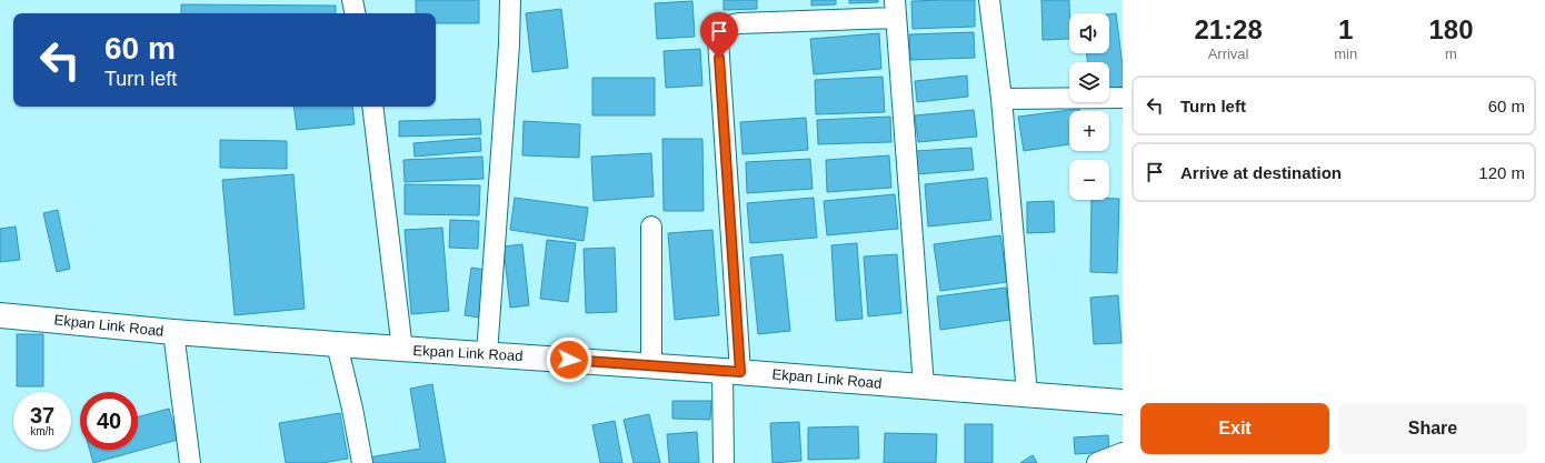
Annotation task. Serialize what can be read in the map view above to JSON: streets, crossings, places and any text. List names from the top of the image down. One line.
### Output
{"streets":{"street":["Ekpan Link Road"]},"page":{"eta":["21:28","Arrival","1","min","180","m"],"map_buttons":["+","−"],"turn":["60 m","Turn left"],"list":[{"name":"Turn left","value":"60 m"},{"name":"Arrive at destination","value":"120 m"}],"speed":"37 km/h","limit":"40","buttons":["Exit","Share"]}}
